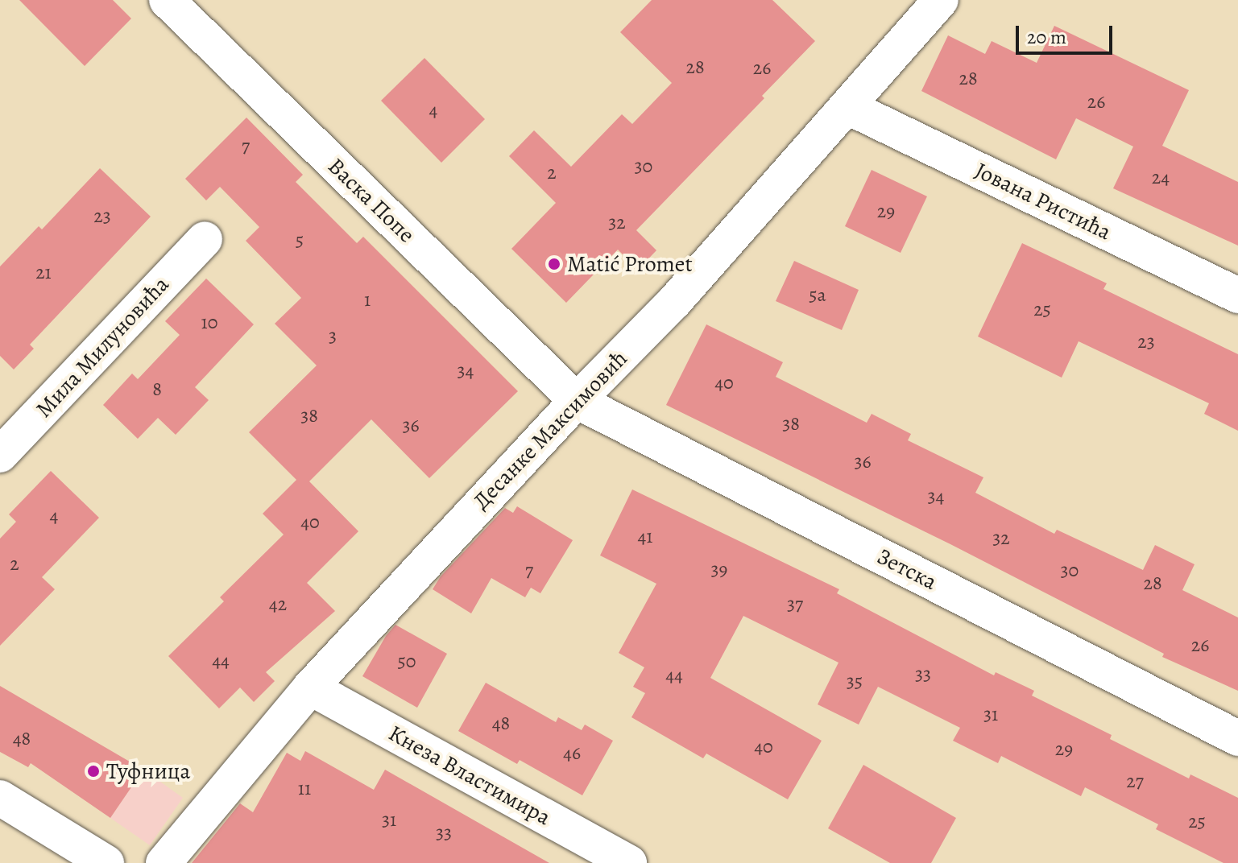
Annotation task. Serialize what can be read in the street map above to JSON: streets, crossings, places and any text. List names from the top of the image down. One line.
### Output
{"streets":{"street":["Васка Попе","Јована Ристића","Мила Милуновића","Десанке Максимовић","Зетска","Кнеза Властимира"]},"crossings":[["Васка Попе","Десанке Максимовић"],["Васка Попе","Зетска"],["Јована Ристића","Десанке Максимовић"],["Десанке Максимовић","Зетска"],["Десанке Максимовић","Кнеза Властимира"]],"places":["Matić Promet","Туфница"],"house_numbers":["28","26","28","26","4","7","30","2","24","29","23","32","5","21","5a","1","25","10","3","23","34","40","8","38","38","36","36","34","4","40","41","32","2","39","7","30","28","42","37","26","44","50","33","44","35","31","48","48","40","29","46","27","11","31","25","33"],"scale_bar":"20 m"}
